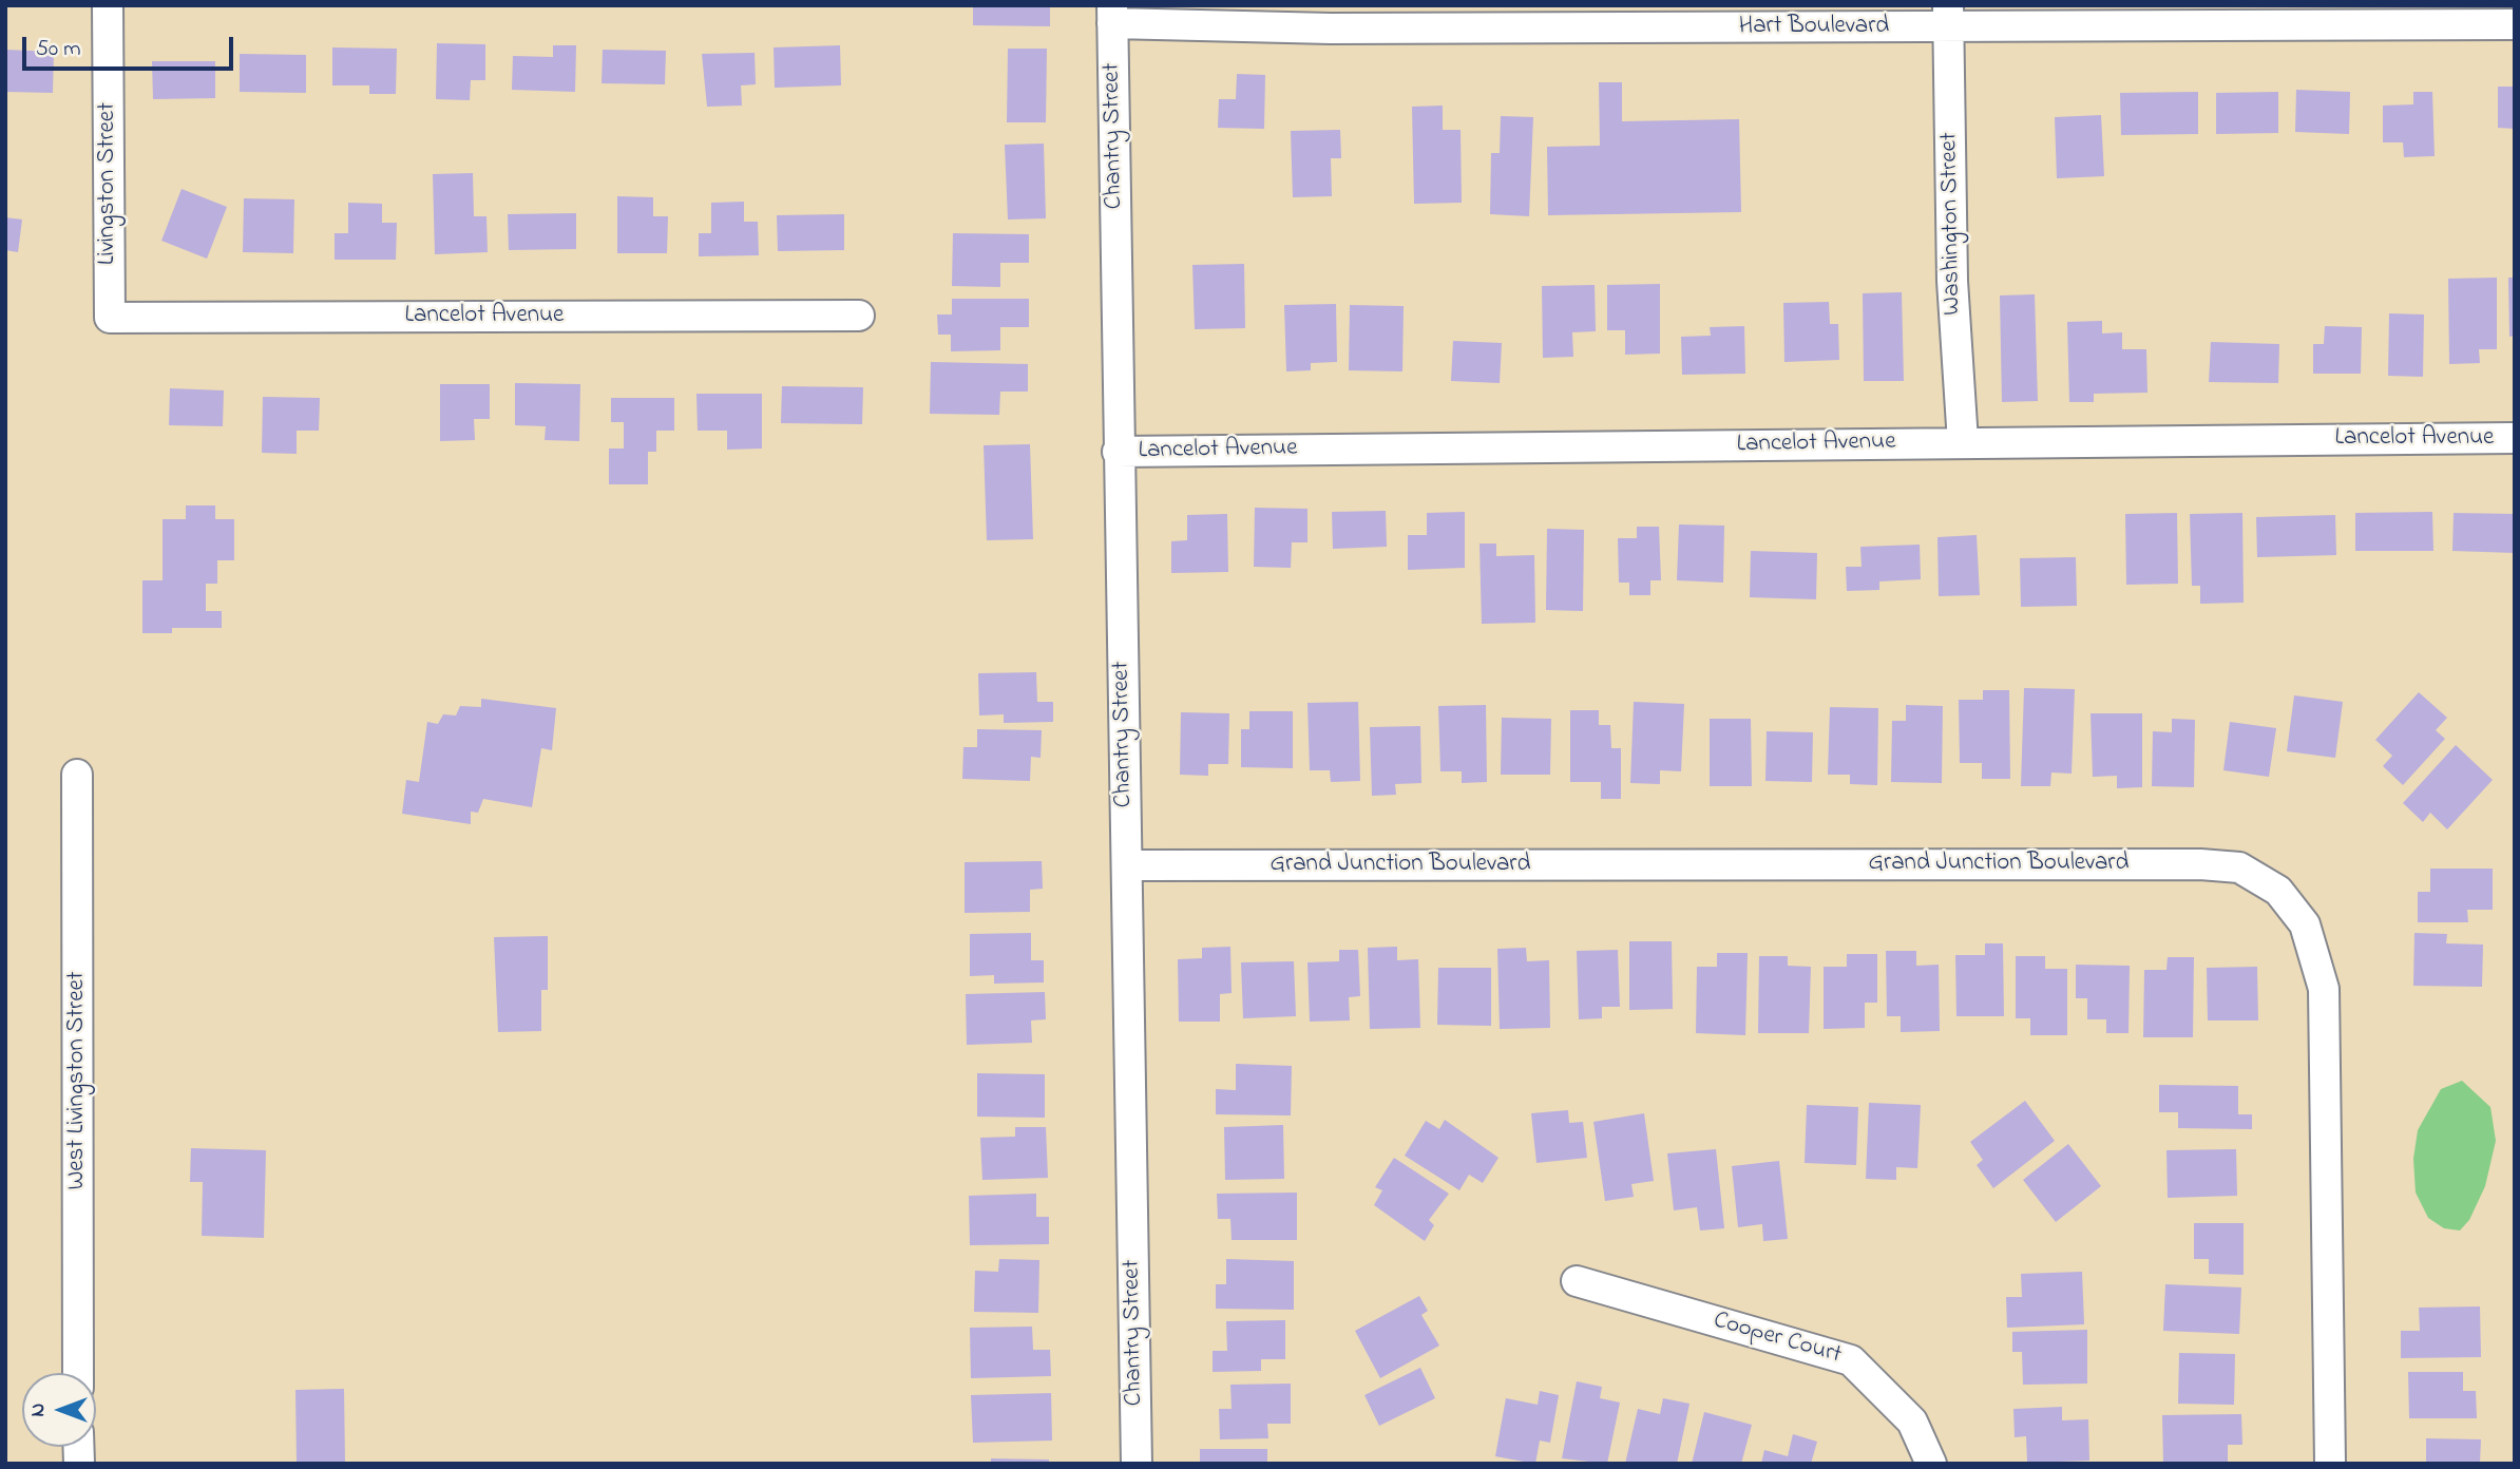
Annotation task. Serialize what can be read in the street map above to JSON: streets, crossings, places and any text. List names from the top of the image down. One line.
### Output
{"streets":{"street":["Hart Boulevard","Chantry Street","Livingston Street","Washington Street","Lancelot Avenue","Grand Junction Boulevard","West Livingston Street","Cooper Court"]},"crossings":[["Hart Boulevard","Chantry Street"],["Hart Boulevard","Washington Street"],["Chantry Street","Lancelot Avenue"],["Chantry Street","Grand Junction Boulevard"],["Livingston Street","Lancelot Avenue"],["Washington Street","Lancelot Avenue"]],"scale_bar":"50 m","north":"left"}
